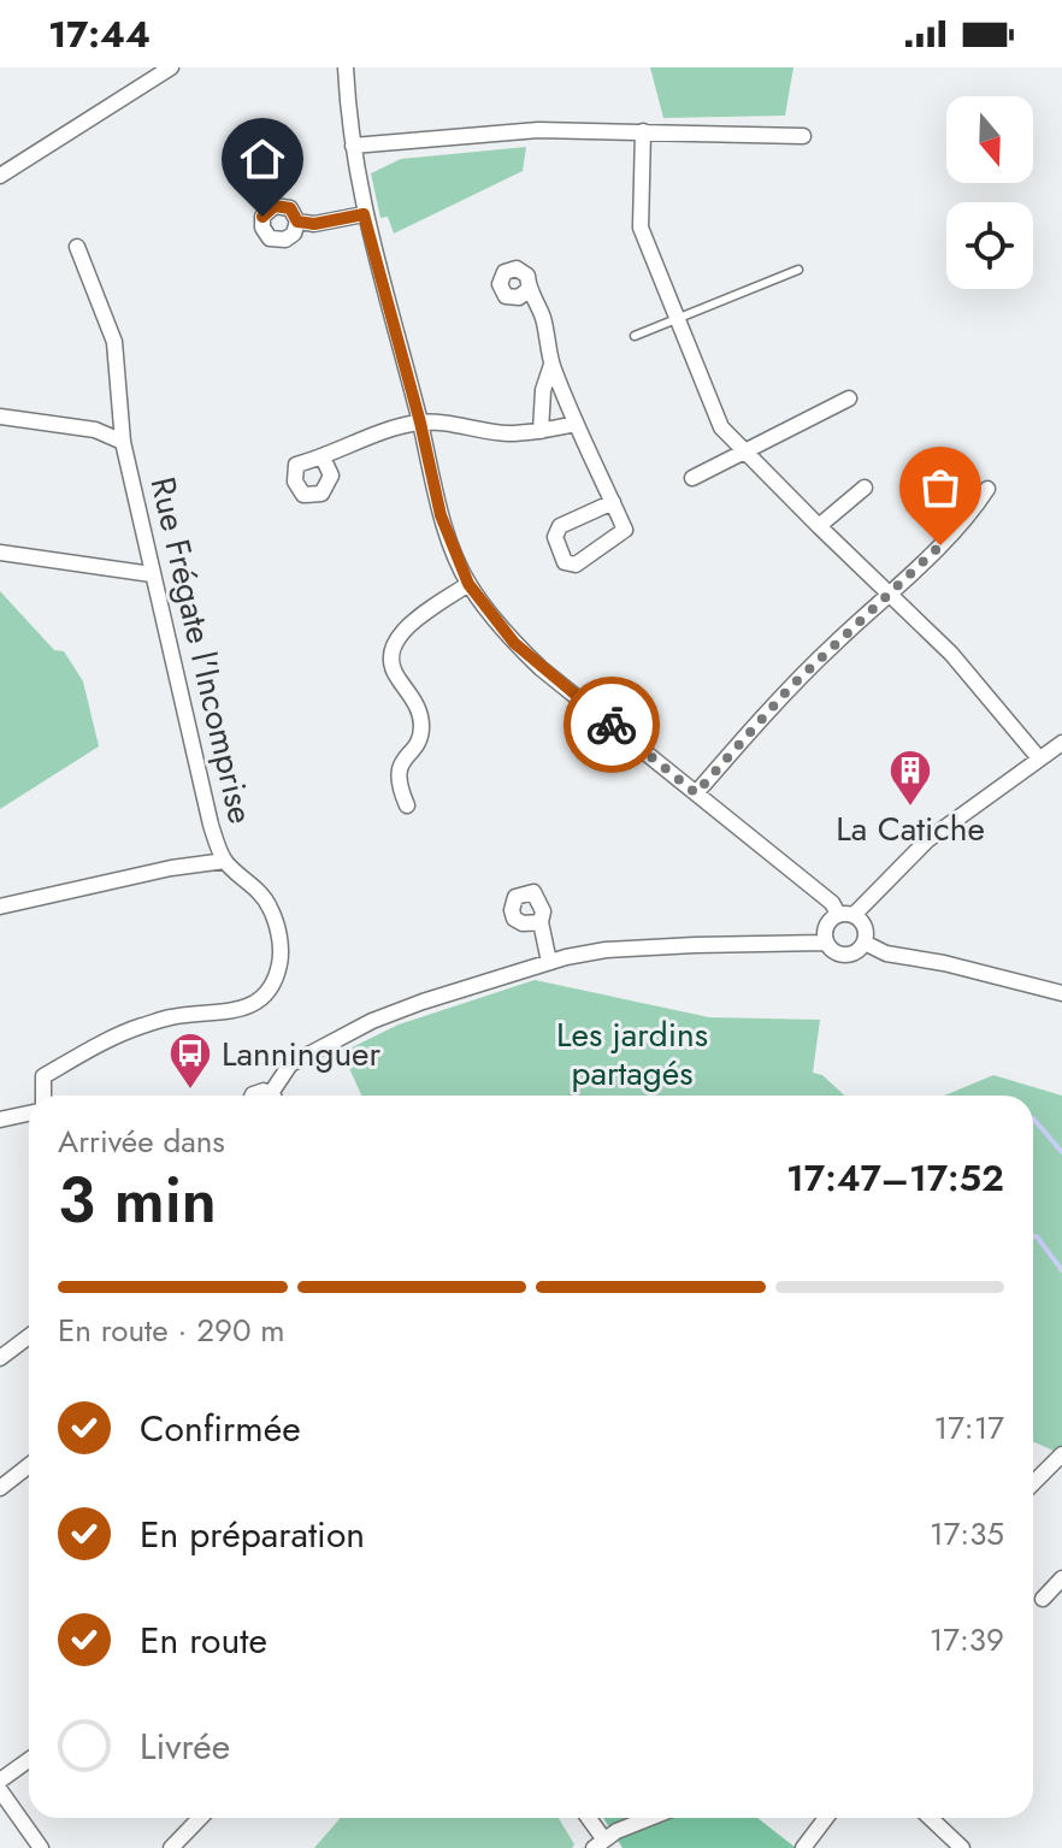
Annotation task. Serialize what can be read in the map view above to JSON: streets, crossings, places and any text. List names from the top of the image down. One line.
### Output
{"streets":{"street":["Rue Frégate l'Incomprise"]},"parks":["Les jardins partagés"],"places":{"building":["La Catiche"],"bus stop":["Lanninguer"]},"north":"bottom","page":{"status":"17:44","heading":["3 min","Arrivée dans","17:47–17:52"],"bar":"En route · 290 m","list":[["Confirmée","17:17"],["En préparation","17:35"],["En route","17:39"],"Livrée"]}}
